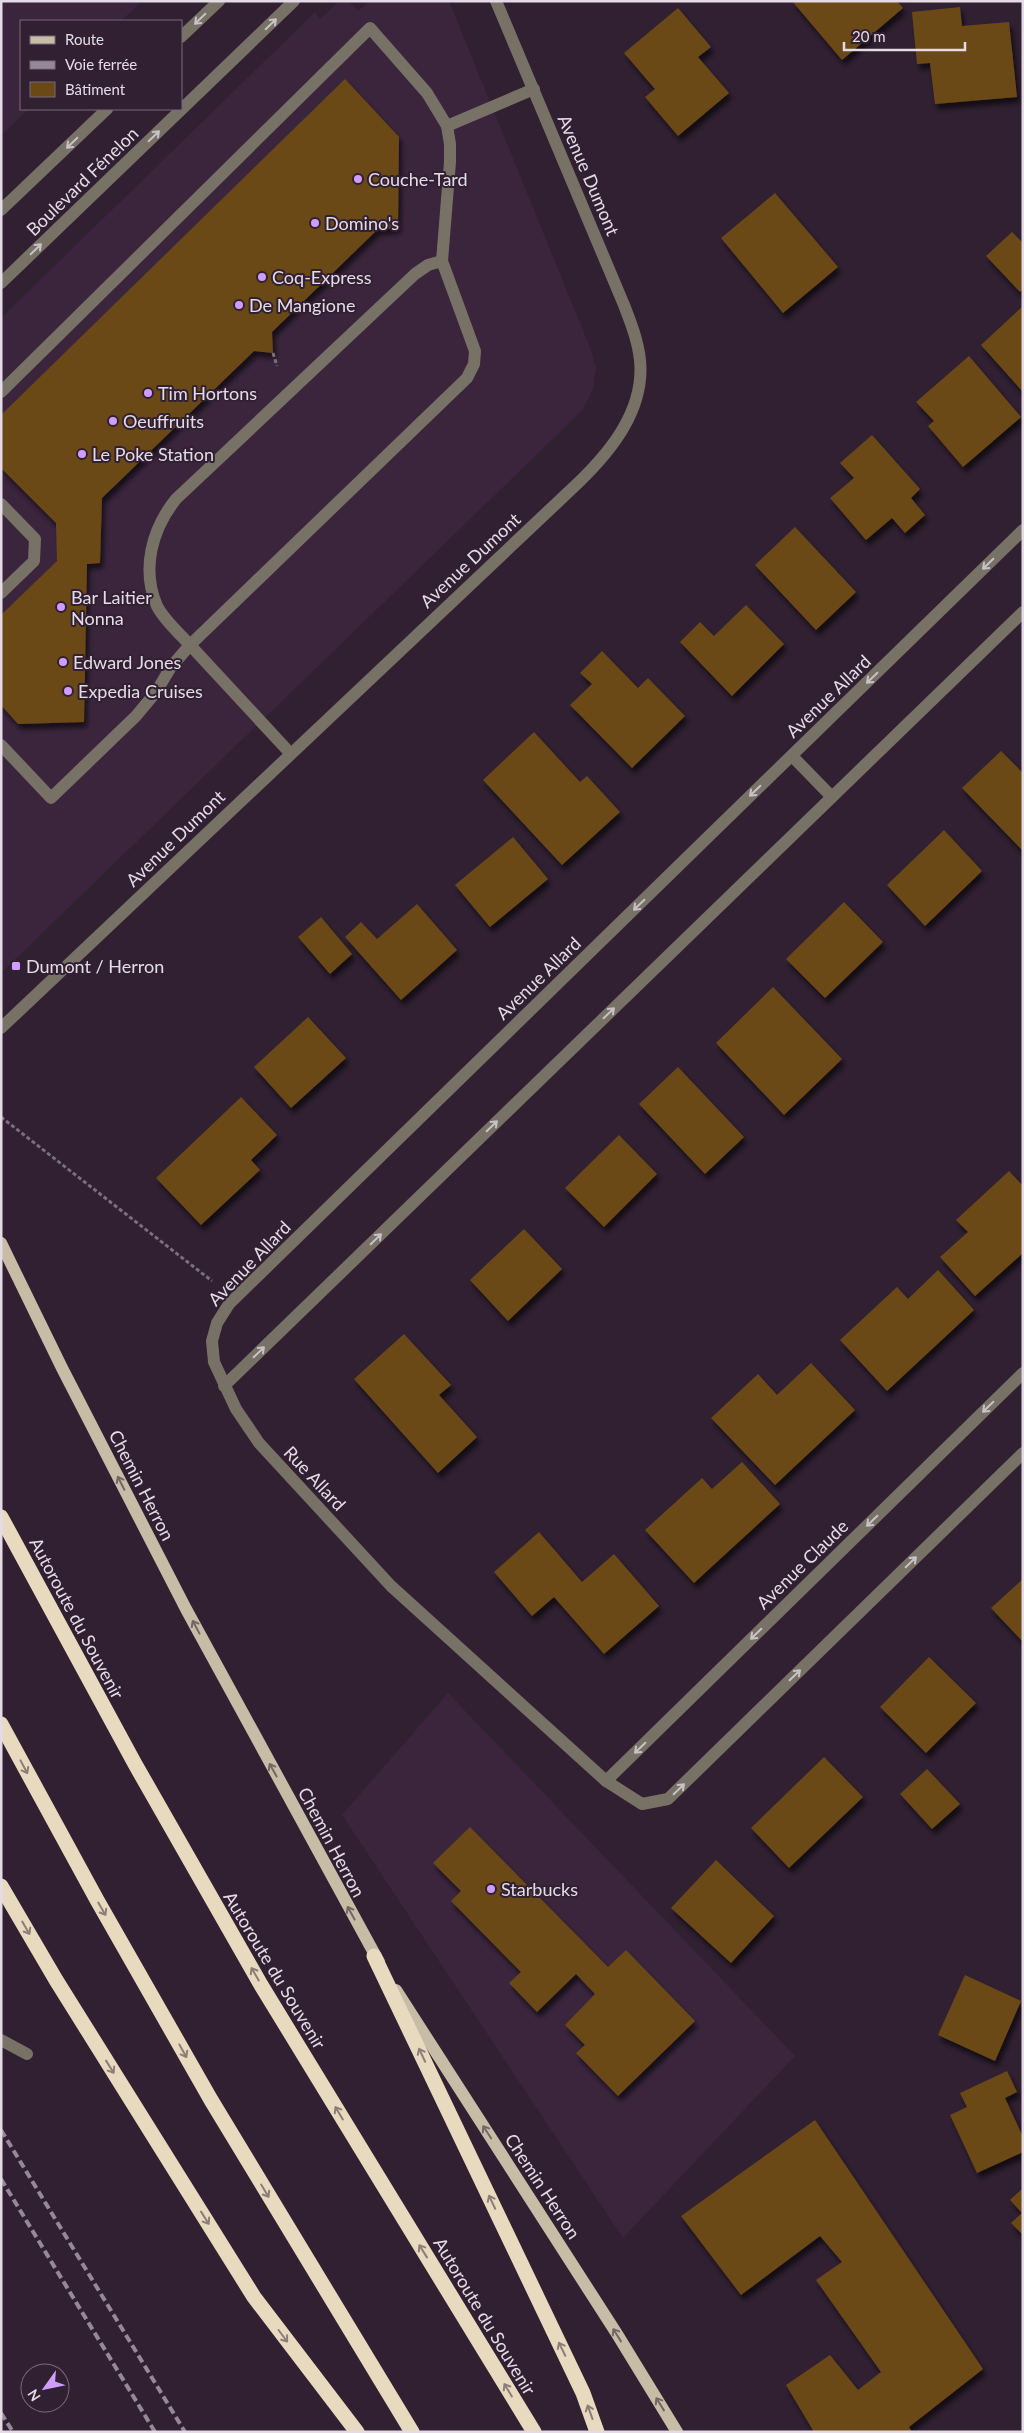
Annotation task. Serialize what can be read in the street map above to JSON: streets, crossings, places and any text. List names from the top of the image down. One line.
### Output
{"streets":{"highway":["Autoroute du Souvenir"],"main road":["Chemin Herron"],"street":["Avenue Dumont","Boulevard Fénelon","Avenue Allard","Rue Allard","Avenue Claude"]},"crossings":[["Avenue Allard","Rue Allard"],["Rue Allard","Avenue Claude"]],"one_way":["Chemin Herron"],"places":{"other":["Couche-Tard","Domino's","Coq-Express","De Mangione","Tim Hortons","Oeuffruits","Le Poke Station","Bar Laitier Nonna","Edward Jones","Expedia Cruises","Starbucks"],"transit":["Dumont / Herron"]},"legend":["Route","Voie ferrée","Bâtiment"],"scale_bar":"20 m","north":"bottom left"}
